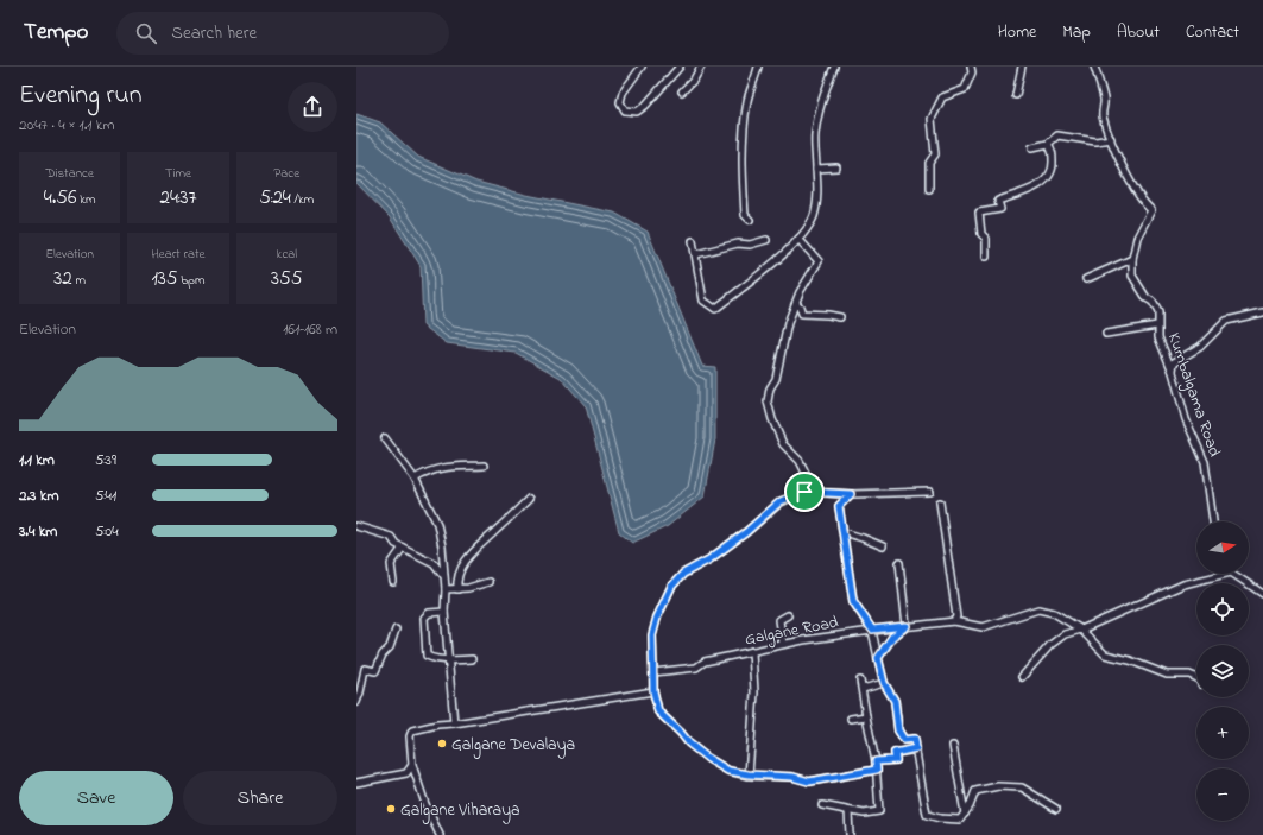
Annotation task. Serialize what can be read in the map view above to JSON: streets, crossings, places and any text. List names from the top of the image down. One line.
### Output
{"streets":{"street":["Kumbalgama Road","Galgane Road"]},"places":["Galgane Devalaya","Galgane Viharaya"],"north":"right","page":{"header":"Tempo","search":"Search here","nav":["Home","Map","About","Contact"],"heading":["Evening run","20:47 · 4 × 1.1 km"],"stats":[["Distance","4.56 km"],["Time","24:37"],["Pace","5:24 /km"],["Elevation","32 m"],["Heart rate","135 bpm"],["kcal","355"]],"chart":["Elevation","161–168 m"],"list":[{"name":"1.1 km","note":"5:39"},{"name":"2.3 km","note":"5:41"},{"name":"3.4 km","note":"5:04"}],"map_buttons":["+","−"],"buttons":["Save","Share"]}}
